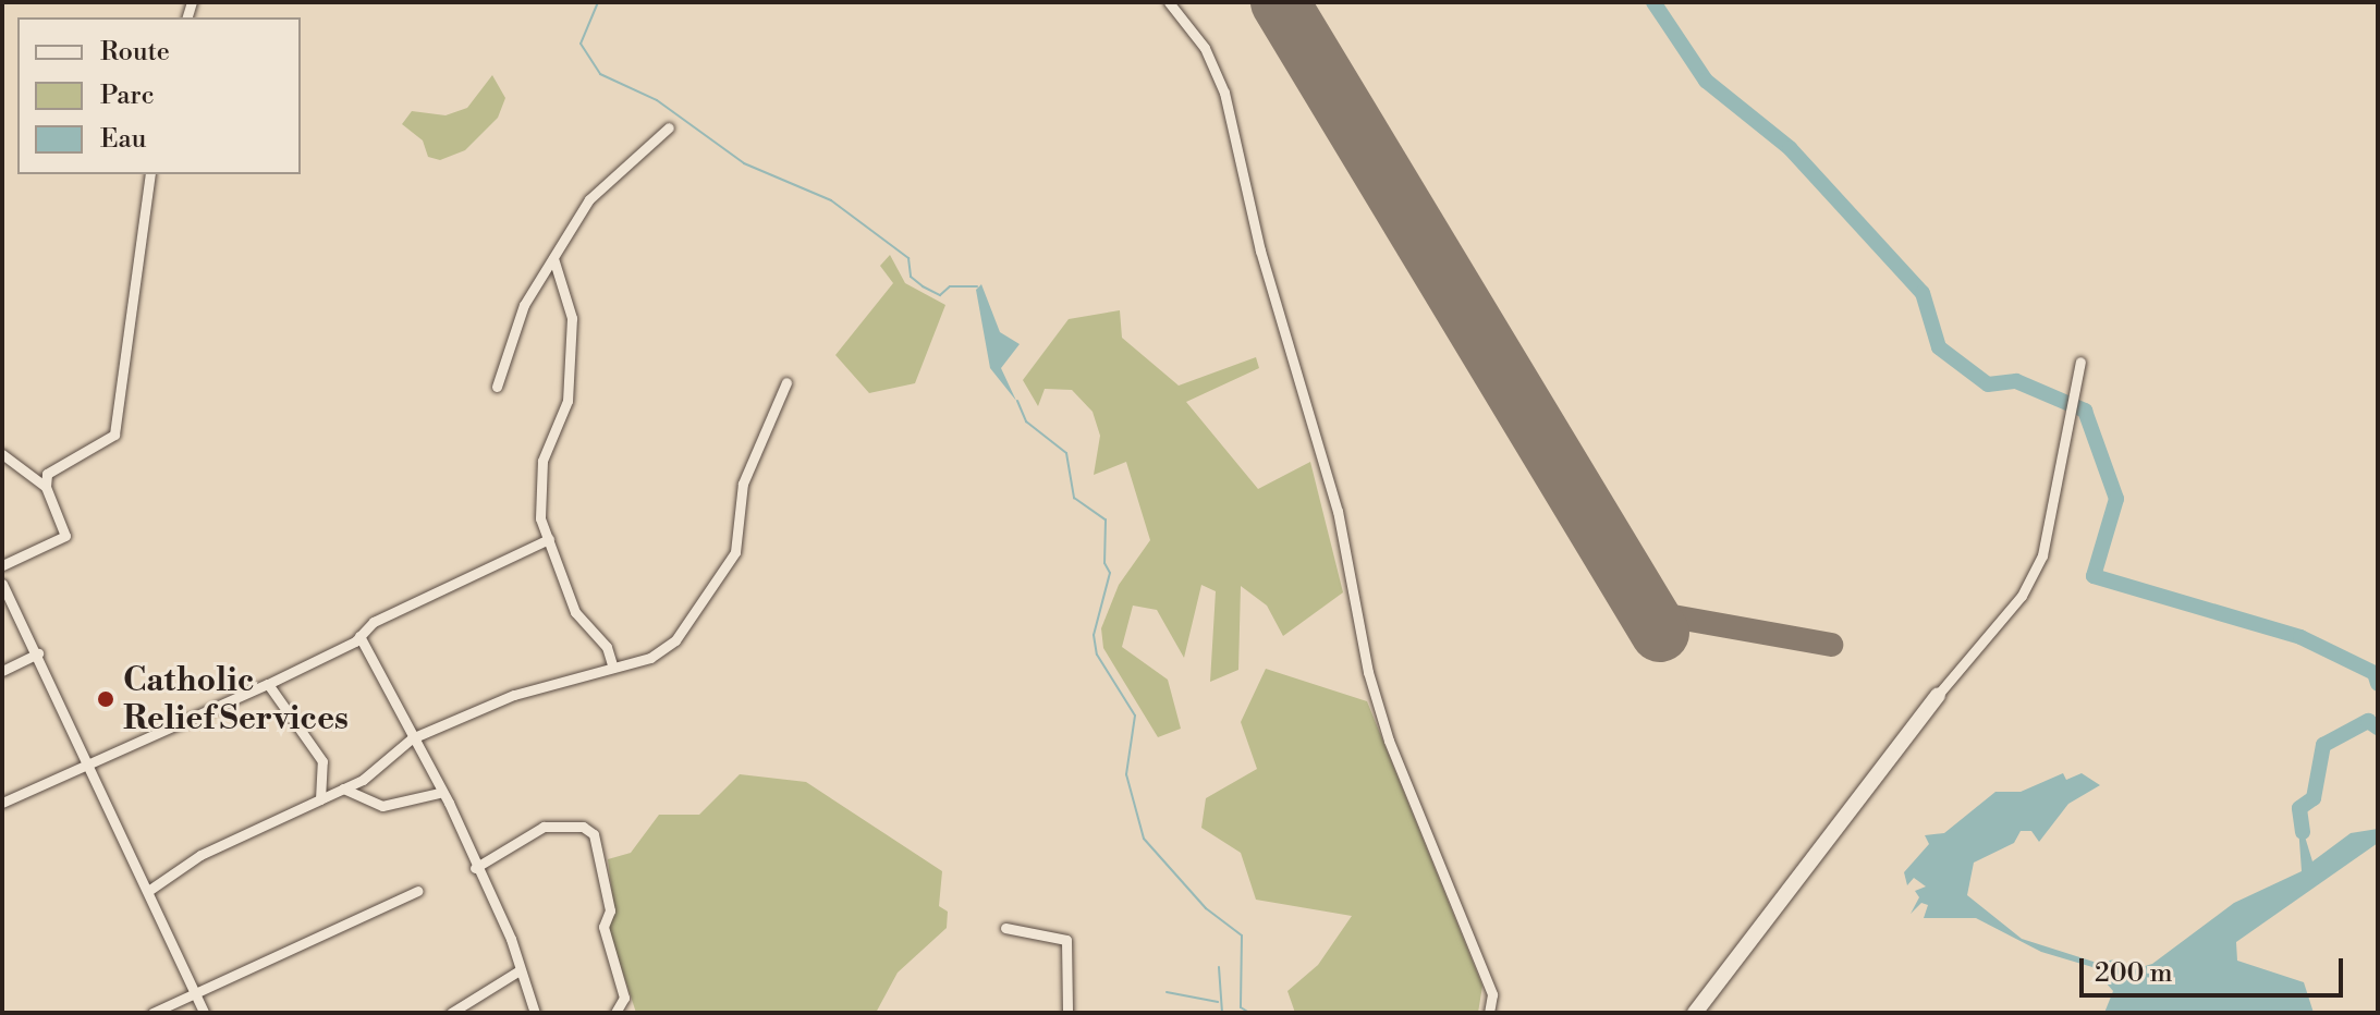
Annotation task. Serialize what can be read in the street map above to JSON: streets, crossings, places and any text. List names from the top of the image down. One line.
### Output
{"places":["Catholic Relief Services"],"legend":["Route","Parc","Eau"],"scale_bar":"200 m"}
